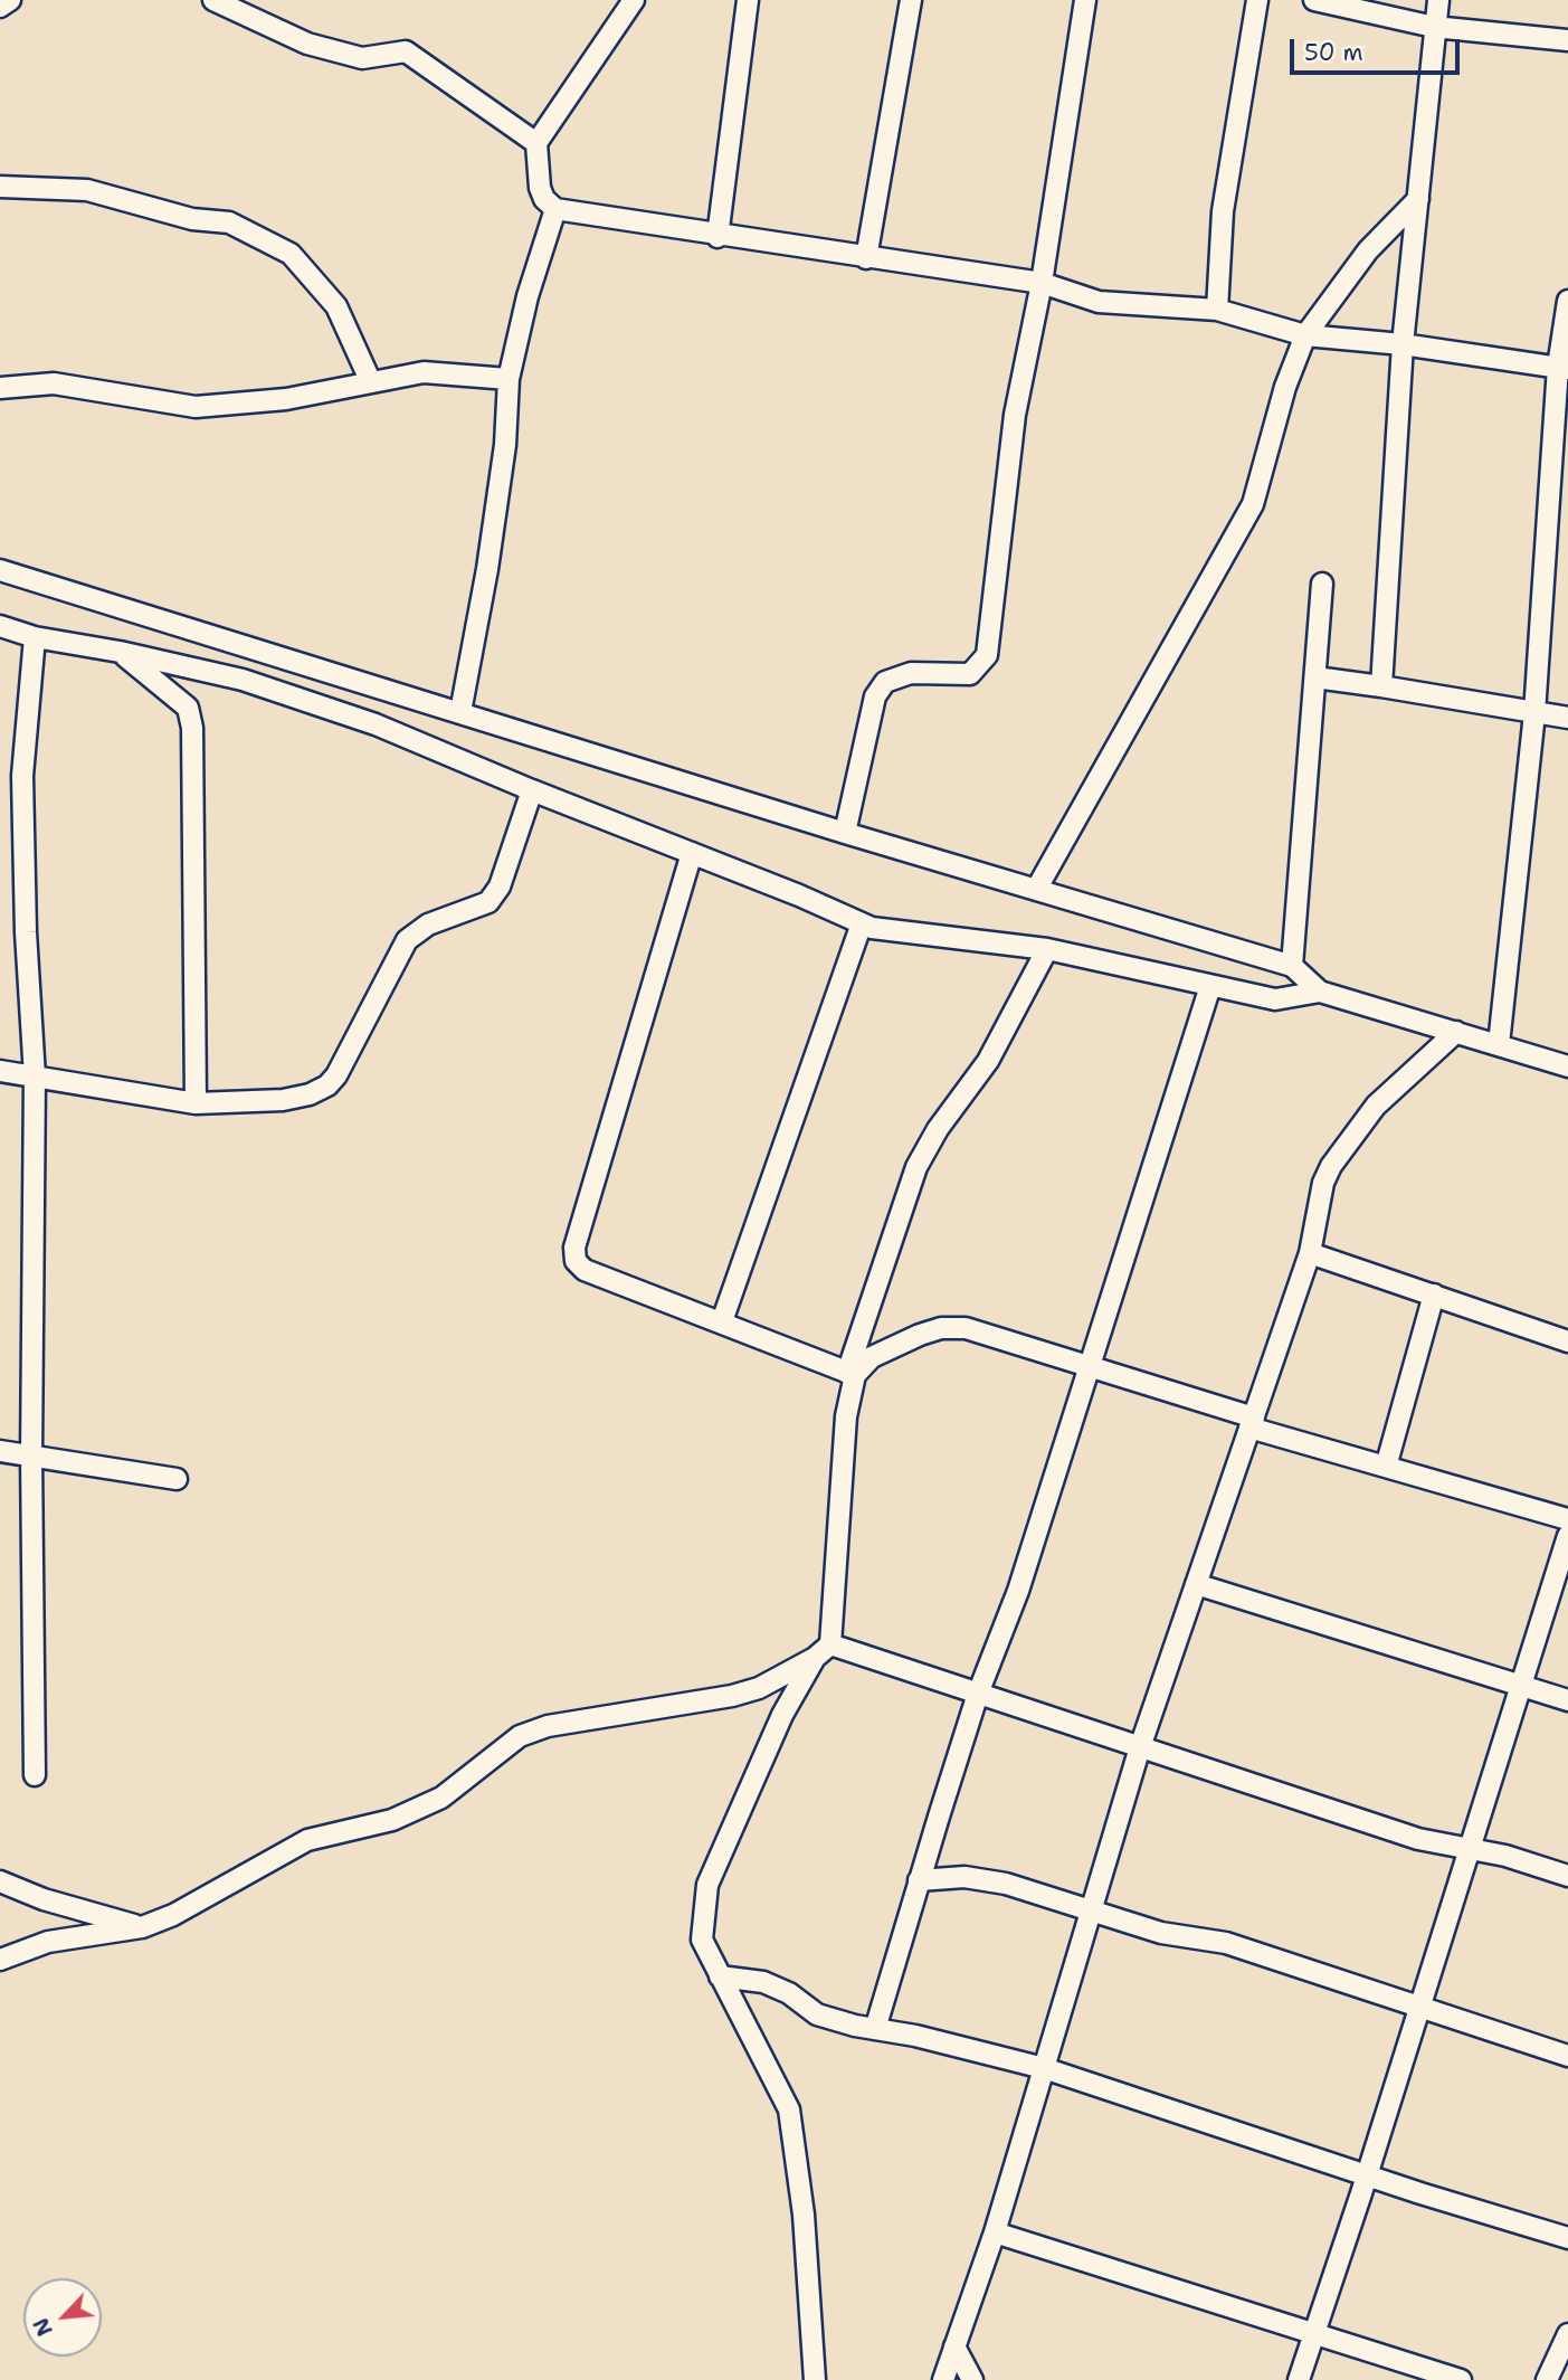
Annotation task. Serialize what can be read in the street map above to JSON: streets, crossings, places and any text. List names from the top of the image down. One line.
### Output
{"scale_bar":"50 m","north":"bottom left"}
